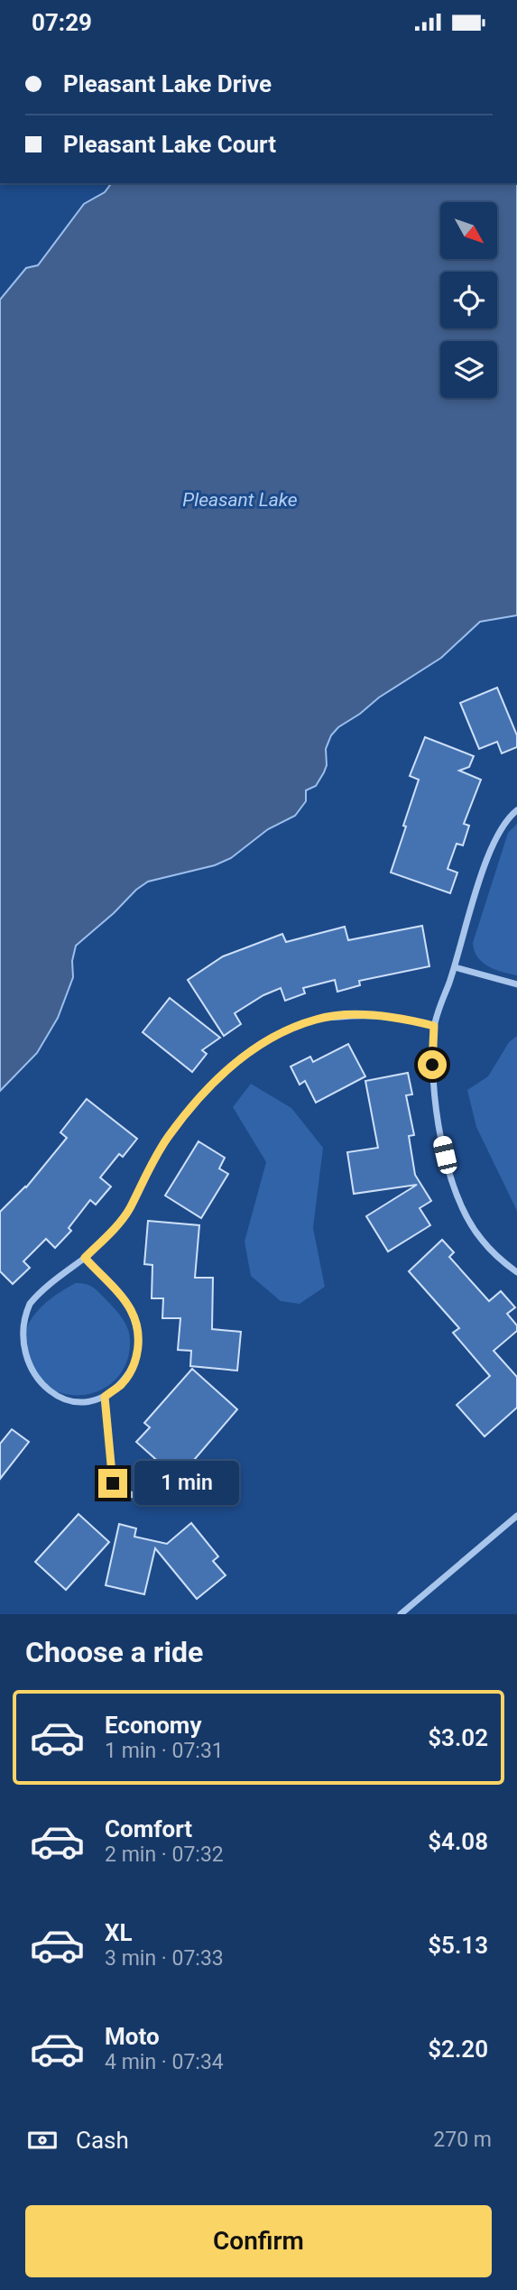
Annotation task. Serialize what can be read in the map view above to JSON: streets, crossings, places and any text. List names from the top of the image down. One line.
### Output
{"water":["Pleasant Lake"],"north":"bottom right","page":{"status":"07:29","banner":["Pleasant Lake Drive","Pleasant Lake Court"],"bubble":"1 min","heading":"Choose a ride","list":[{"name":"Economy","note":"1 min · 07:31","value":"$3.02"},{"name":"Comfort","note":"2 min · 07:32","value":"$4.08"},{"name":"XL","note":"3 min · 07:33","value":"$5.13"},{"name":"Moto","note":"4 min · 07:34","value":"$2.20"}],"pay":["Cash","270 m"],"buttons":"Confirm"}}
